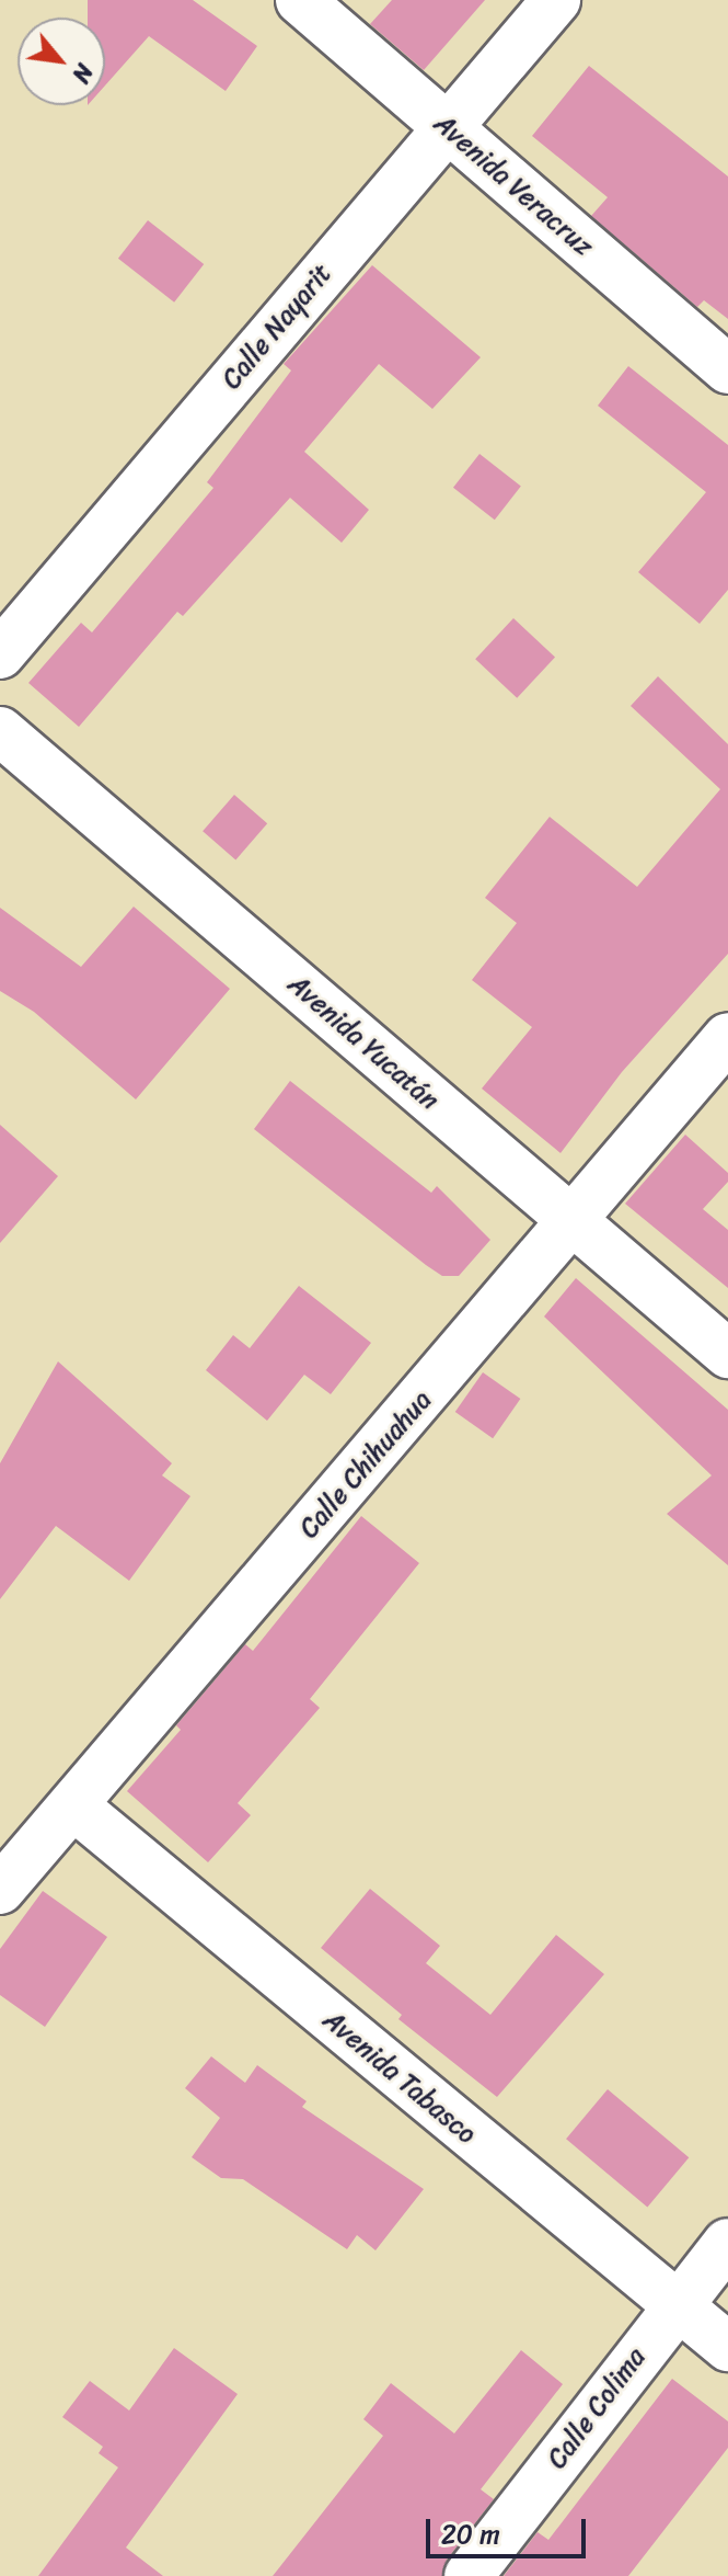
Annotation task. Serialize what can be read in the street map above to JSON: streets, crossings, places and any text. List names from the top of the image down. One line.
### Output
{"streets":{"street":["Avenida Veracruz","Calle Nayarit","Avenida Yucatán","Calle Chihuahua","Avenida Tabasco","Calle Colima"]},"crossings":[["Avenida Veracruz","Calle Nayarit"],["Avenida Yucatán","Calle Chihuahua"],["Calle Chihuahua","Avenida Tabasco"],["Avenida Tabasco","Calle Colima"]],"scale_bar":"20 m","north":"bottom right"}
